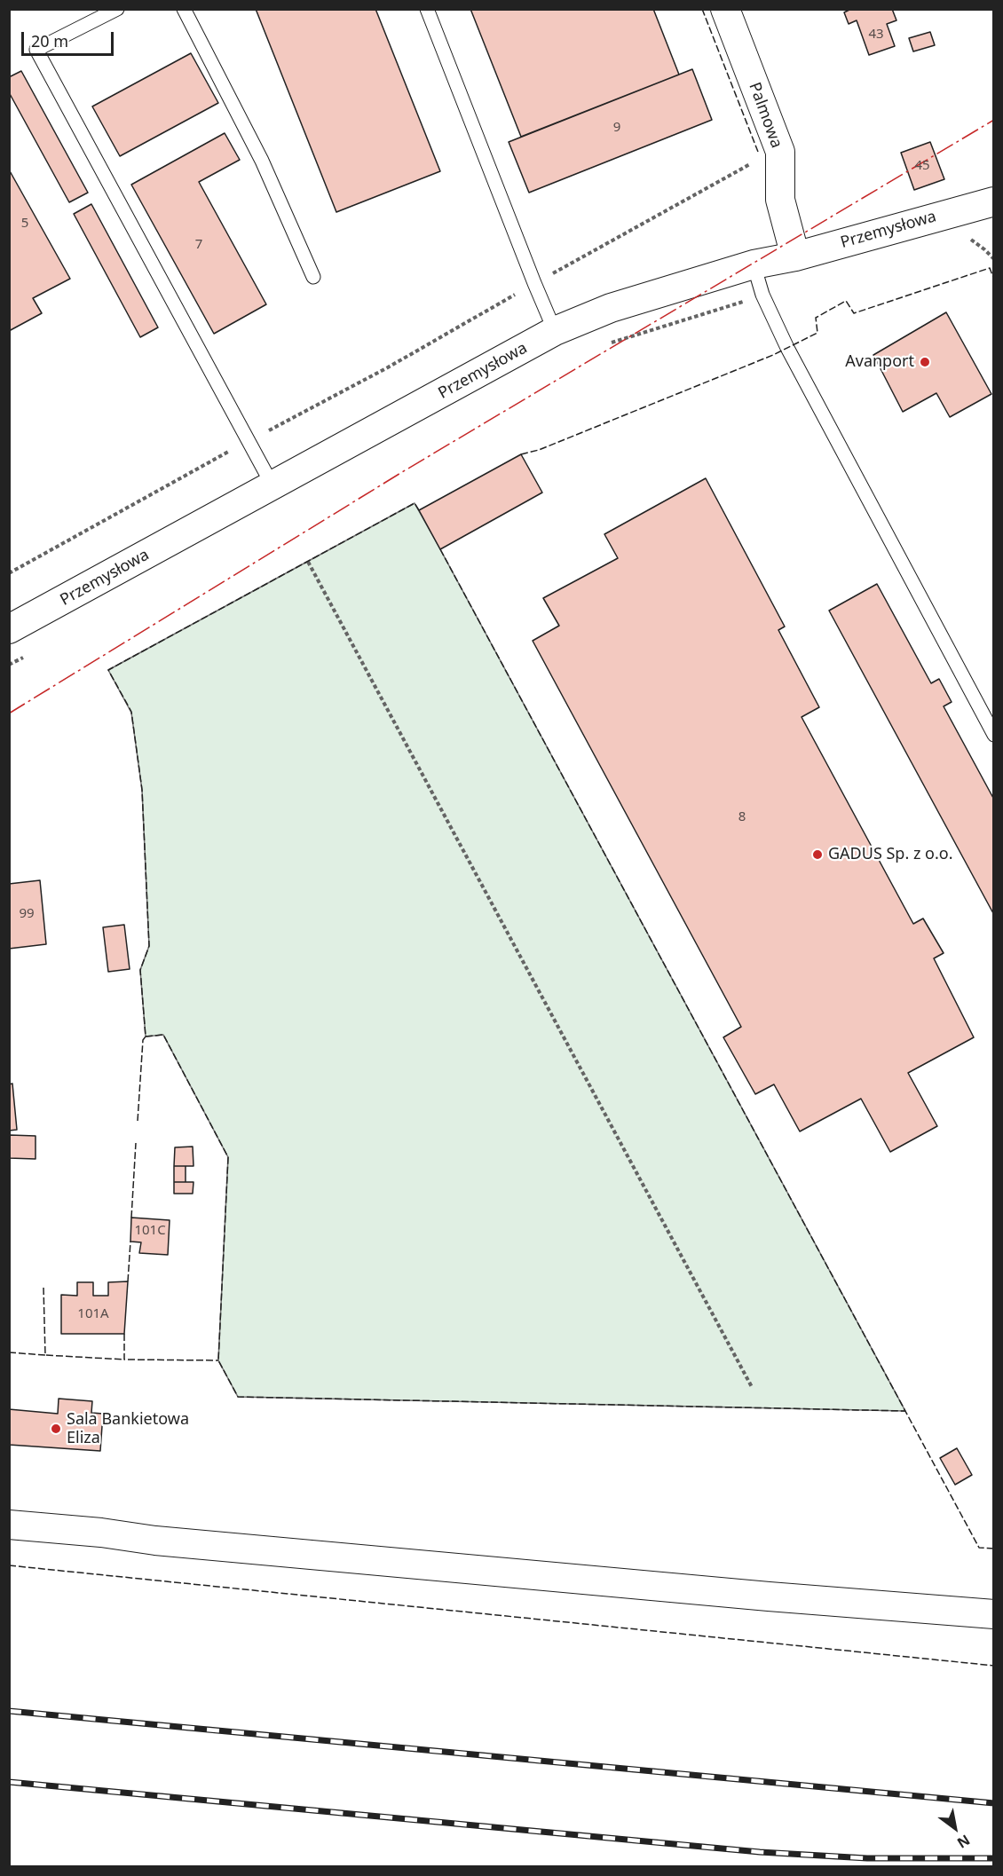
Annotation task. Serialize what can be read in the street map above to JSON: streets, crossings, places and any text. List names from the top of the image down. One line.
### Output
{"streets":{"street":["Palmowa","Przemysłowa"]},"crossings":[["Palmowa","Przemysłowa"]],"places":["Avanport","GADUS Sp. z o.o.","Sala Bankietowa Eliza"],"house_numbers":["43","9","45","5","7","8","99","101C","101A"],"scale_bar":"20 m","north":"bottom right"}
